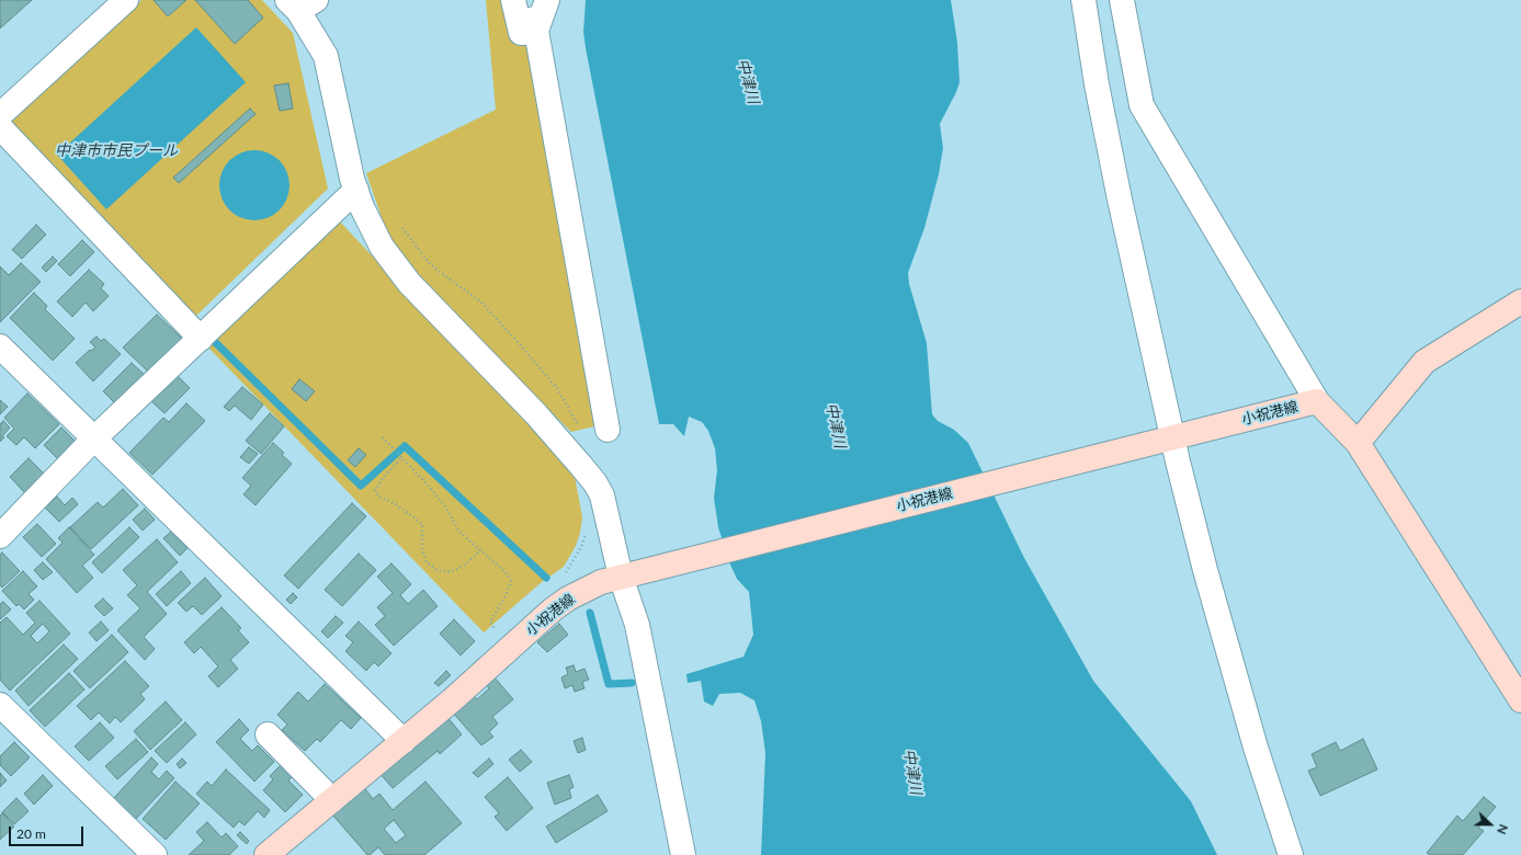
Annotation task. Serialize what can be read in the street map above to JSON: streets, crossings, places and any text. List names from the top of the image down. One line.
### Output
{"streets":{"main road":["小祝港線"]},"water":["中津川","中津市市民プール"],"scale_bar":"20 m","north":"right"}
